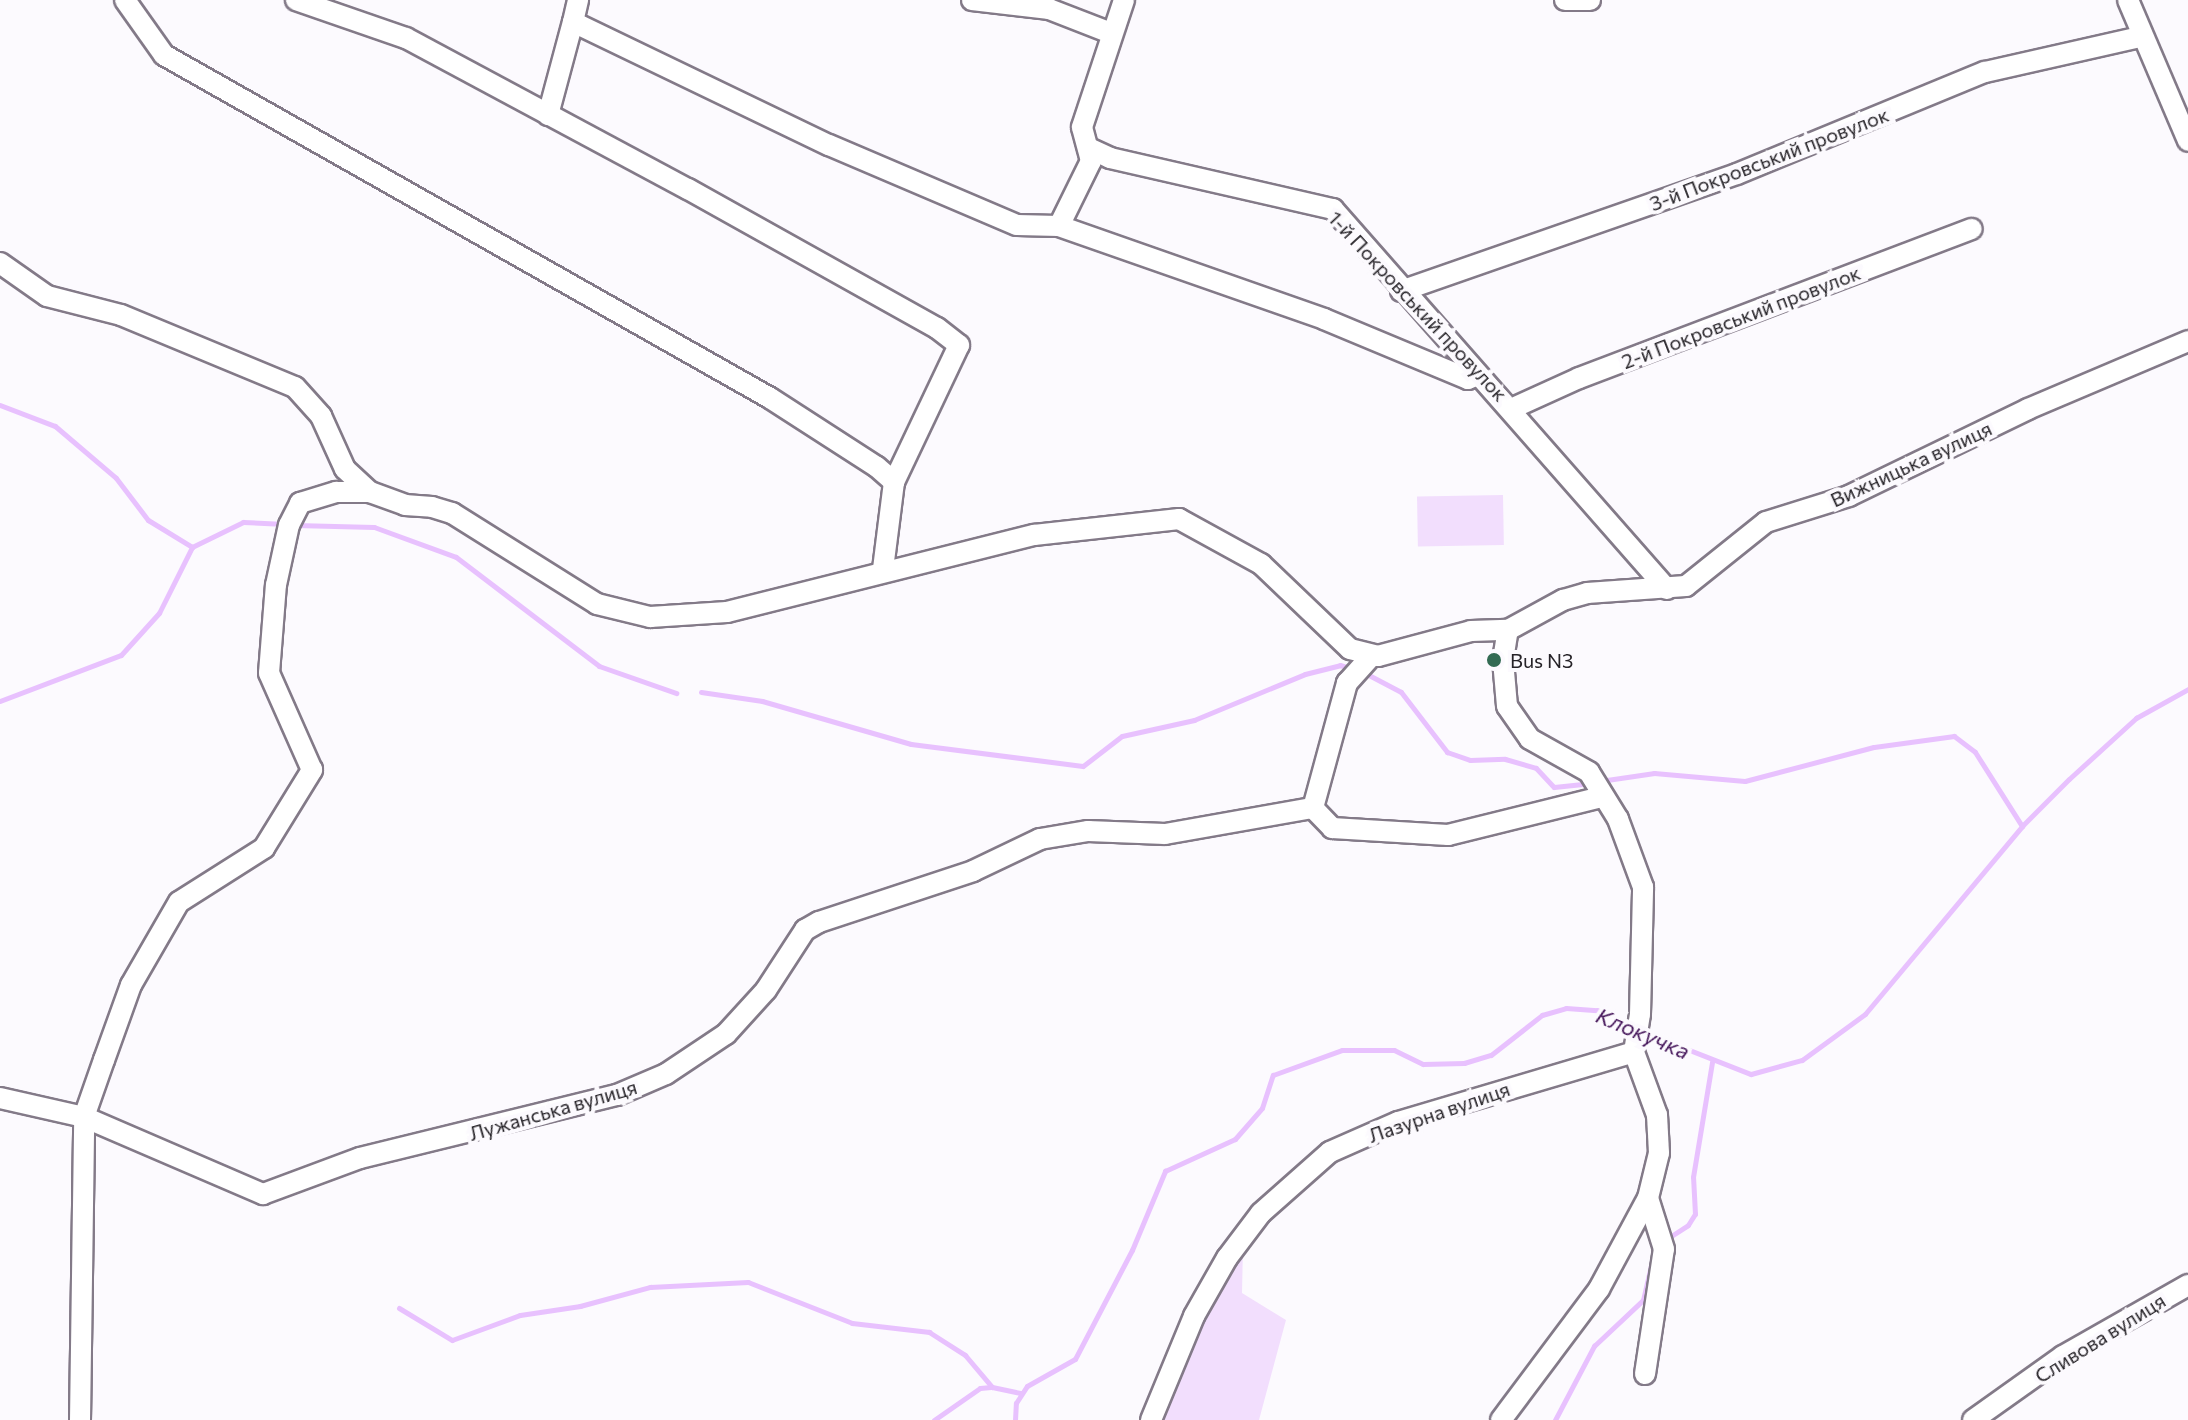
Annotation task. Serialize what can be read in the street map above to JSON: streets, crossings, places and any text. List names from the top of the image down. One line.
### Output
{"streets":{"street":["3-й Покровський провулок","1-й Покровський провулок","2-й Покровський провулок","Вижницька вулиця","Лужанська вулиця","Лазурна вулиця","Сливова вулиця"]},"crossings":[["3-й Покровський провулок","1-й Покровський провулок"],["1-й Покровський провулок","2-й Покровський провулок"],["1-й Покровський провулок","Вижницька вулиця"]],"water":["Клокучка"],"places":["Bus N3"]}
